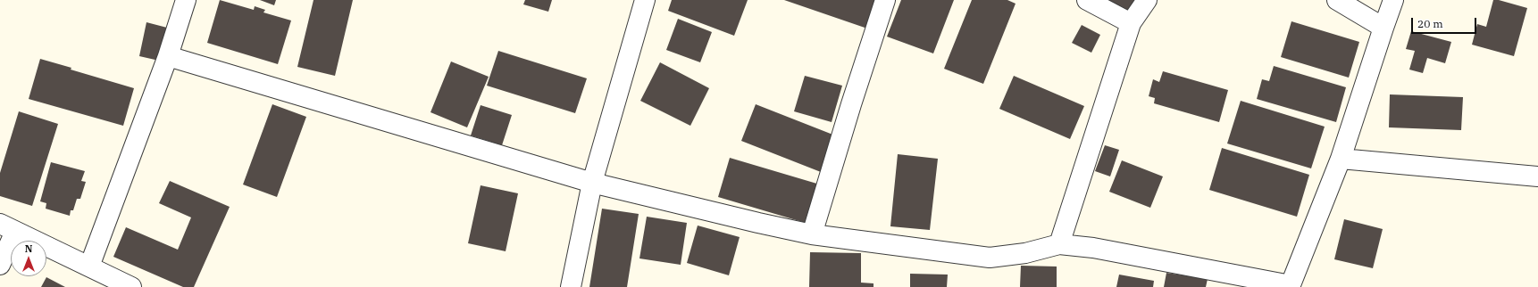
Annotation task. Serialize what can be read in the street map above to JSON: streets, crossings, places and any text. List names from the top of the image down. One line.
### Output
{"scale_bar":"20 m","north":"top"}
